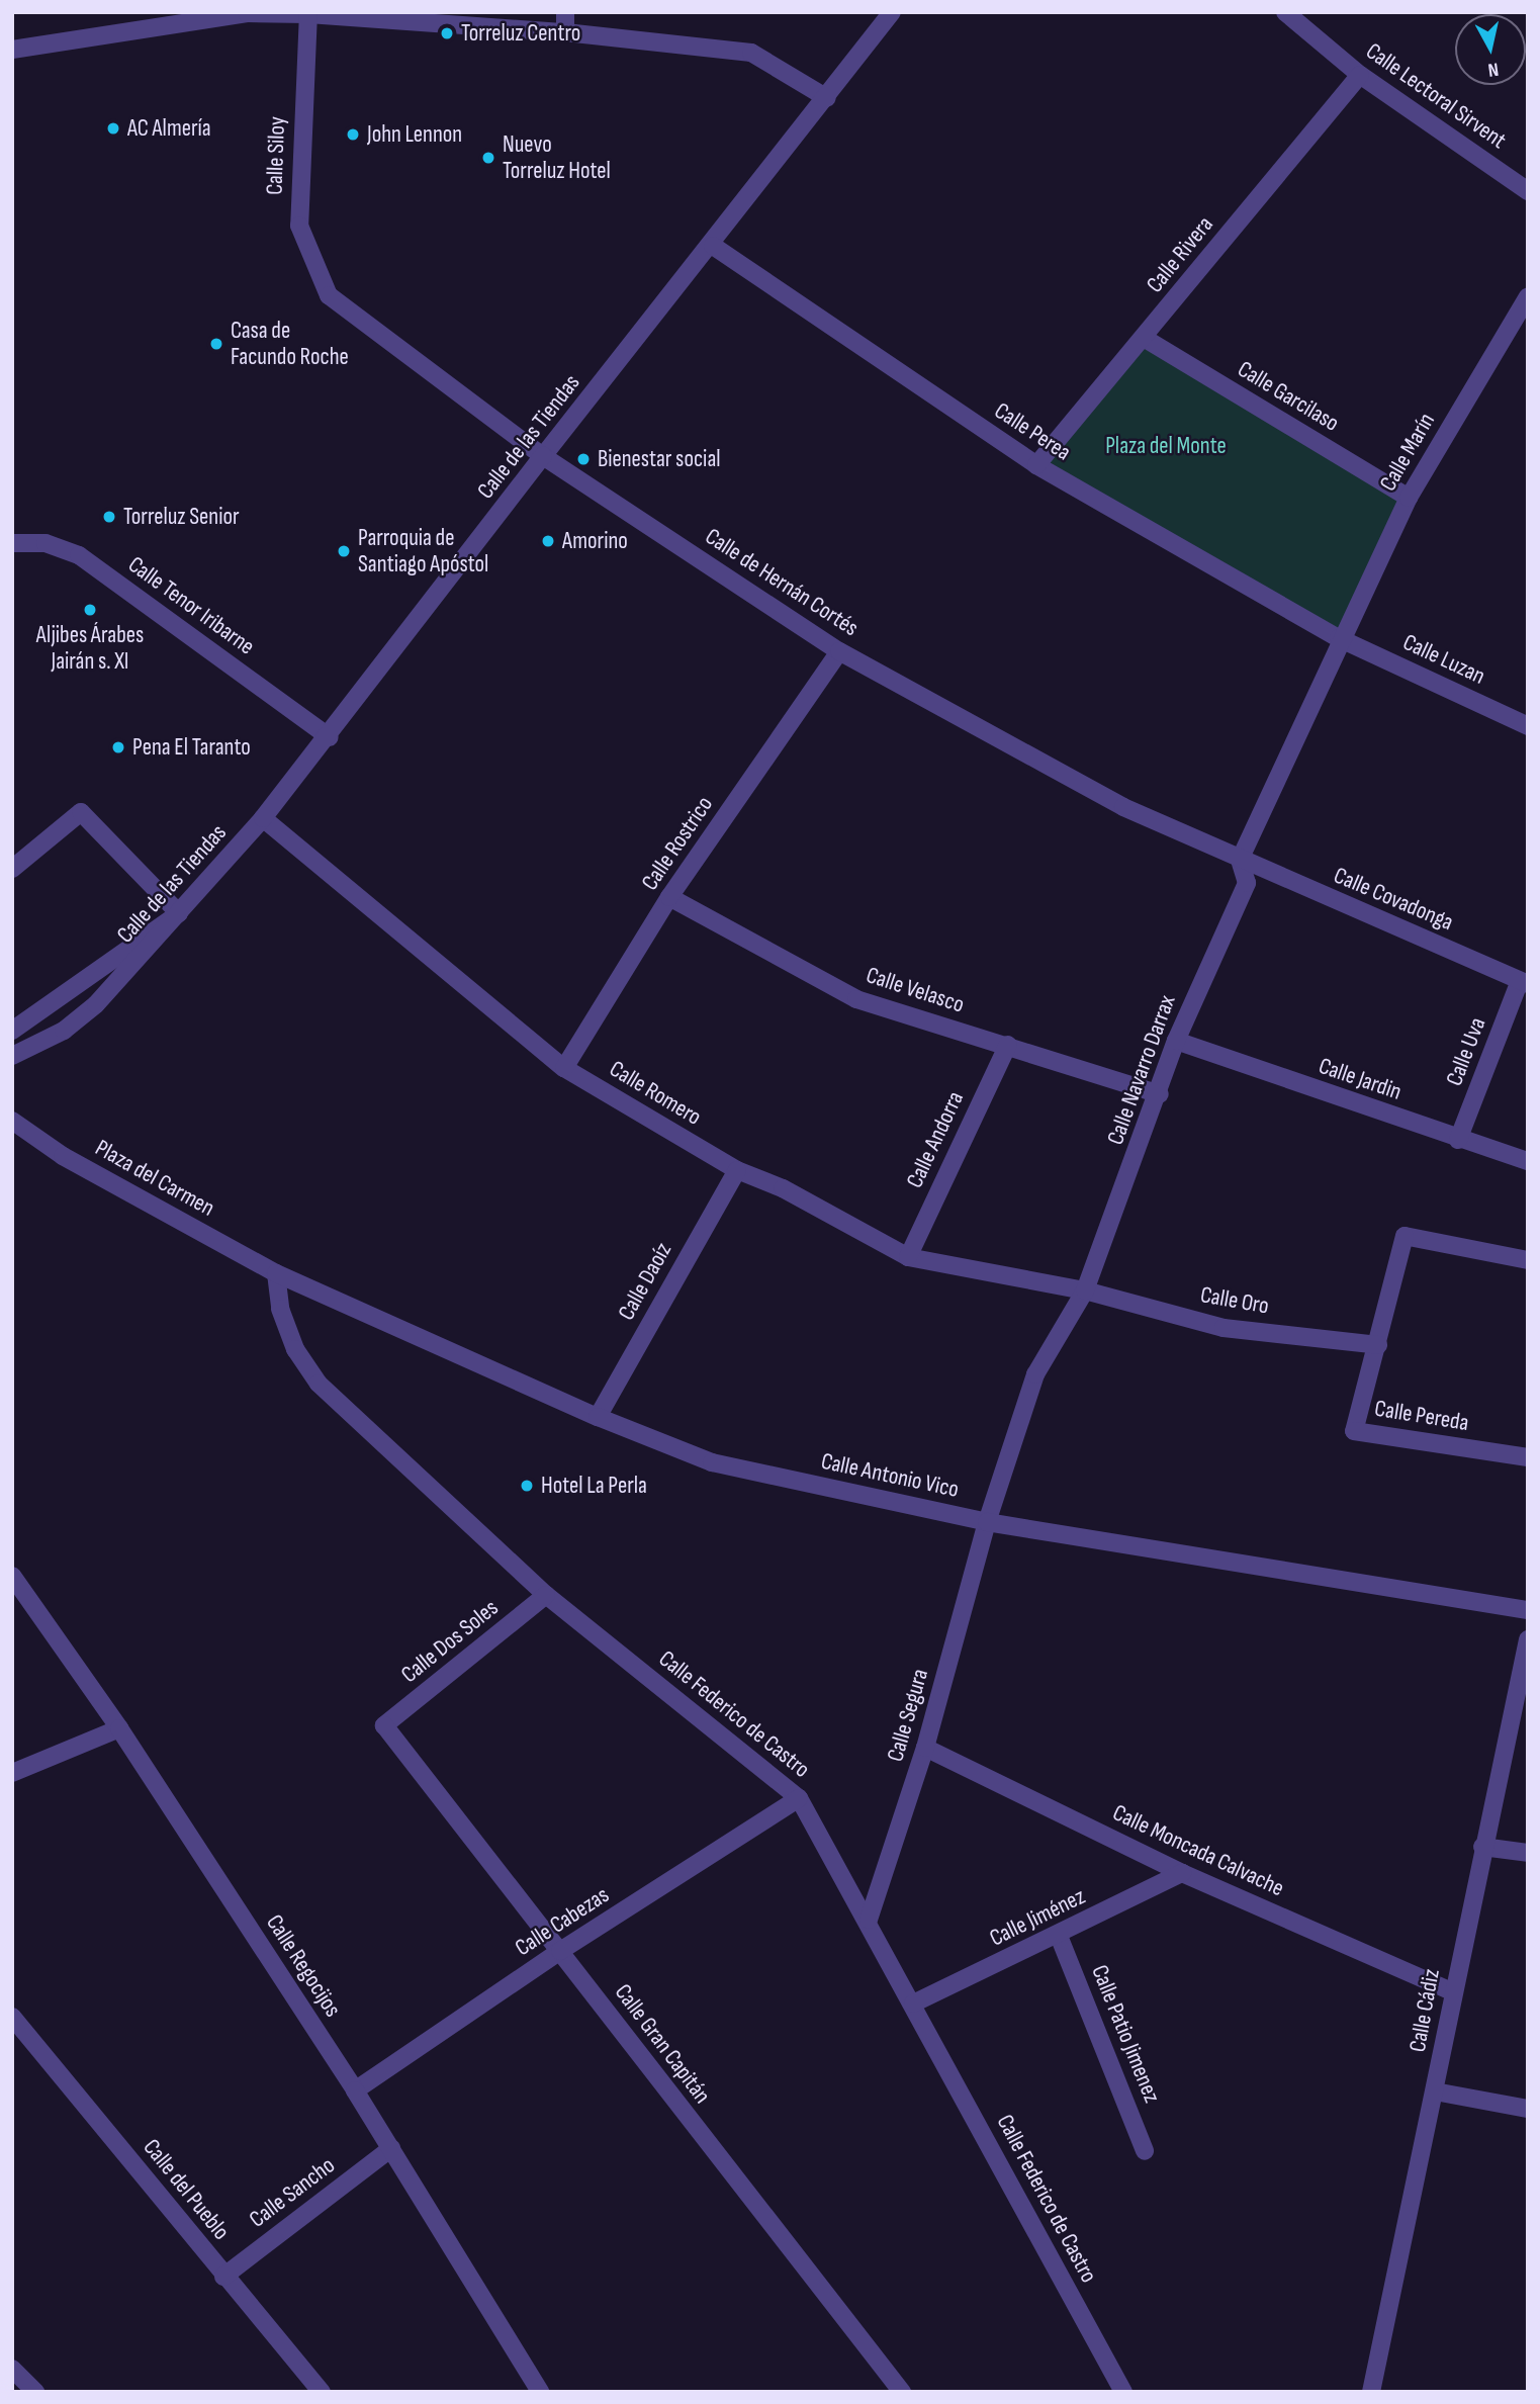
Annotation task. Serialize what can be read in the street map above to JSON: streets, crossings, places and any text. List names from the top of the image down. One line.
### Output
{"streets":{"street":["Calle Lectoral Sirvent","Calle Siloy","Calle Rivera","Calle Garcilaso","Calle Perea","Calle de las Tiendas","Calle Marín","Calle de Hernán Cortés","Calle Tenor Iribarne","Calle Luzan","Calle Rostrico","Calle Covadonga","Calle Velasco","Calle Uva","Calle Navarro Darrax","Calle Jardin","Calle Romero","Calle Andorra","Plaza del Carmen","Calle Daoíz","Calle Oro","Calle Pereda","Calle Antonio Vico","Calle Dos Soles","Calle Federico de Castro","Calle Segura","Calle Moncada Calvache","Calle Jiménez","Calle Cabezas","Calle Regocijos","Calle Cádiz","Calle Patio Jimenez","Calle Gran Capitán","Calle del Pueblo","Calle Sancho"]},"crossings":[["Calle Lectoral Sirvent","Calle Rivera"],["Calle Siloy","Calle de Hernán Cortés"],["Calle Rivera","Calle Garcilaso"],["Calle Rivera","Calle Perea"],["Calle Garcilaso","Calle Marín"],["Calle Perea","Calle de las Tiendas"],["Calle Perea","Calle Marín"],["Calle Perea","Calle Luzan"],["Calle Perea","Calle Navarro Darrax"],["Calle de las Tiendas","Calle de Hernán Cortés"],["Calle de las Tiendas","Calle Tenor Iribarne"],["Calle de las Tiendas","Calle Romero"],["Calle Marín","Calle Luzan"],["Calle Marín","Calle Navarro Darrax"],["Calle de Hernán Cortés","Calle Rostrico"],["Calle de Hernán Cortés","Calle Covadonga"],["Calle de Hernán Cortés","Calle Navarro Darrax"],["Calle Luzan","Calle Navarro Darrax"],["Calle Rostrico","Calle Velasco"],["Calle Rostrico","Calle Romero"],["Calle Covadonga","Calle Uva"],["Calle Covadonga","Calle Navarro Darrax"],["Calle Velasco","Calle Navarro Darrax"],["Calle Velasco","Calle Andorra"],["Calle Uva","Calle Jardin"],["Calle Navarro Darrax","Calle Jardin"],["Calle Navarro Darrax","Calle Romero"],["Calle Navarro Darrax","Calle Oro"],["Calle Navarro Darrax","Calle Antonio Vico"],["Calle Navarro Darrax","Calle Segura"],["Calle Romero","Calle Andorra"],["Calle Romero","Calle Daoíz"],["Calle Romero","Calle Oro"],["Plaza del Carmen","Calle Antonio Vico"],["Plaza del Carmen","Calle Federico de Castro"],["Calle Daoíz","Calle Antonio Vico"],["Calle Oro","Calle Pereda"],["Calle Antonio Vico","Calle Federico de Castro"],["Calle Antonio Vico","Calle Segura"],["Calle Dos Soles","Calle Federico de Castro"],["Calle Dos Soles","Calle Gran Capitán"],["Calle Federico de Castro","Calle Segura"],["Calle Federico de Castro","Calle Jiménez"],["Calle Federico de Castro","Calle Cabezas"],["Calle Segura","Calle Moncada Calvache"],["Calle Moncada Calvache","Calle Jiménez"],["Calle Moncada Calvache","Calle Cádiz"],["Calle Jiménez","Calle Patio Jimenez"],["Calle Cabezas","Calle Regocijos"],["Calle Cabezas","Calle Gran Capitán"],["Calle Regocijos","Calle Sancho"],["Calle del Pueblo","Calle Sancho"]],"parks":["Plaza del Monte"],"places":["Torreluz Centro","AC Almería","John Lennon","Nuevo Torreluz Hotel","Casa de Facundo Roche","Bienestar social","Torreluz Senior","Amorino","Parroquia de Santiago Apóstol","Aljibes Árabes Jairán s. XI","Pena El Taranto","Hotel La Perla"],"north":"bottom"}
